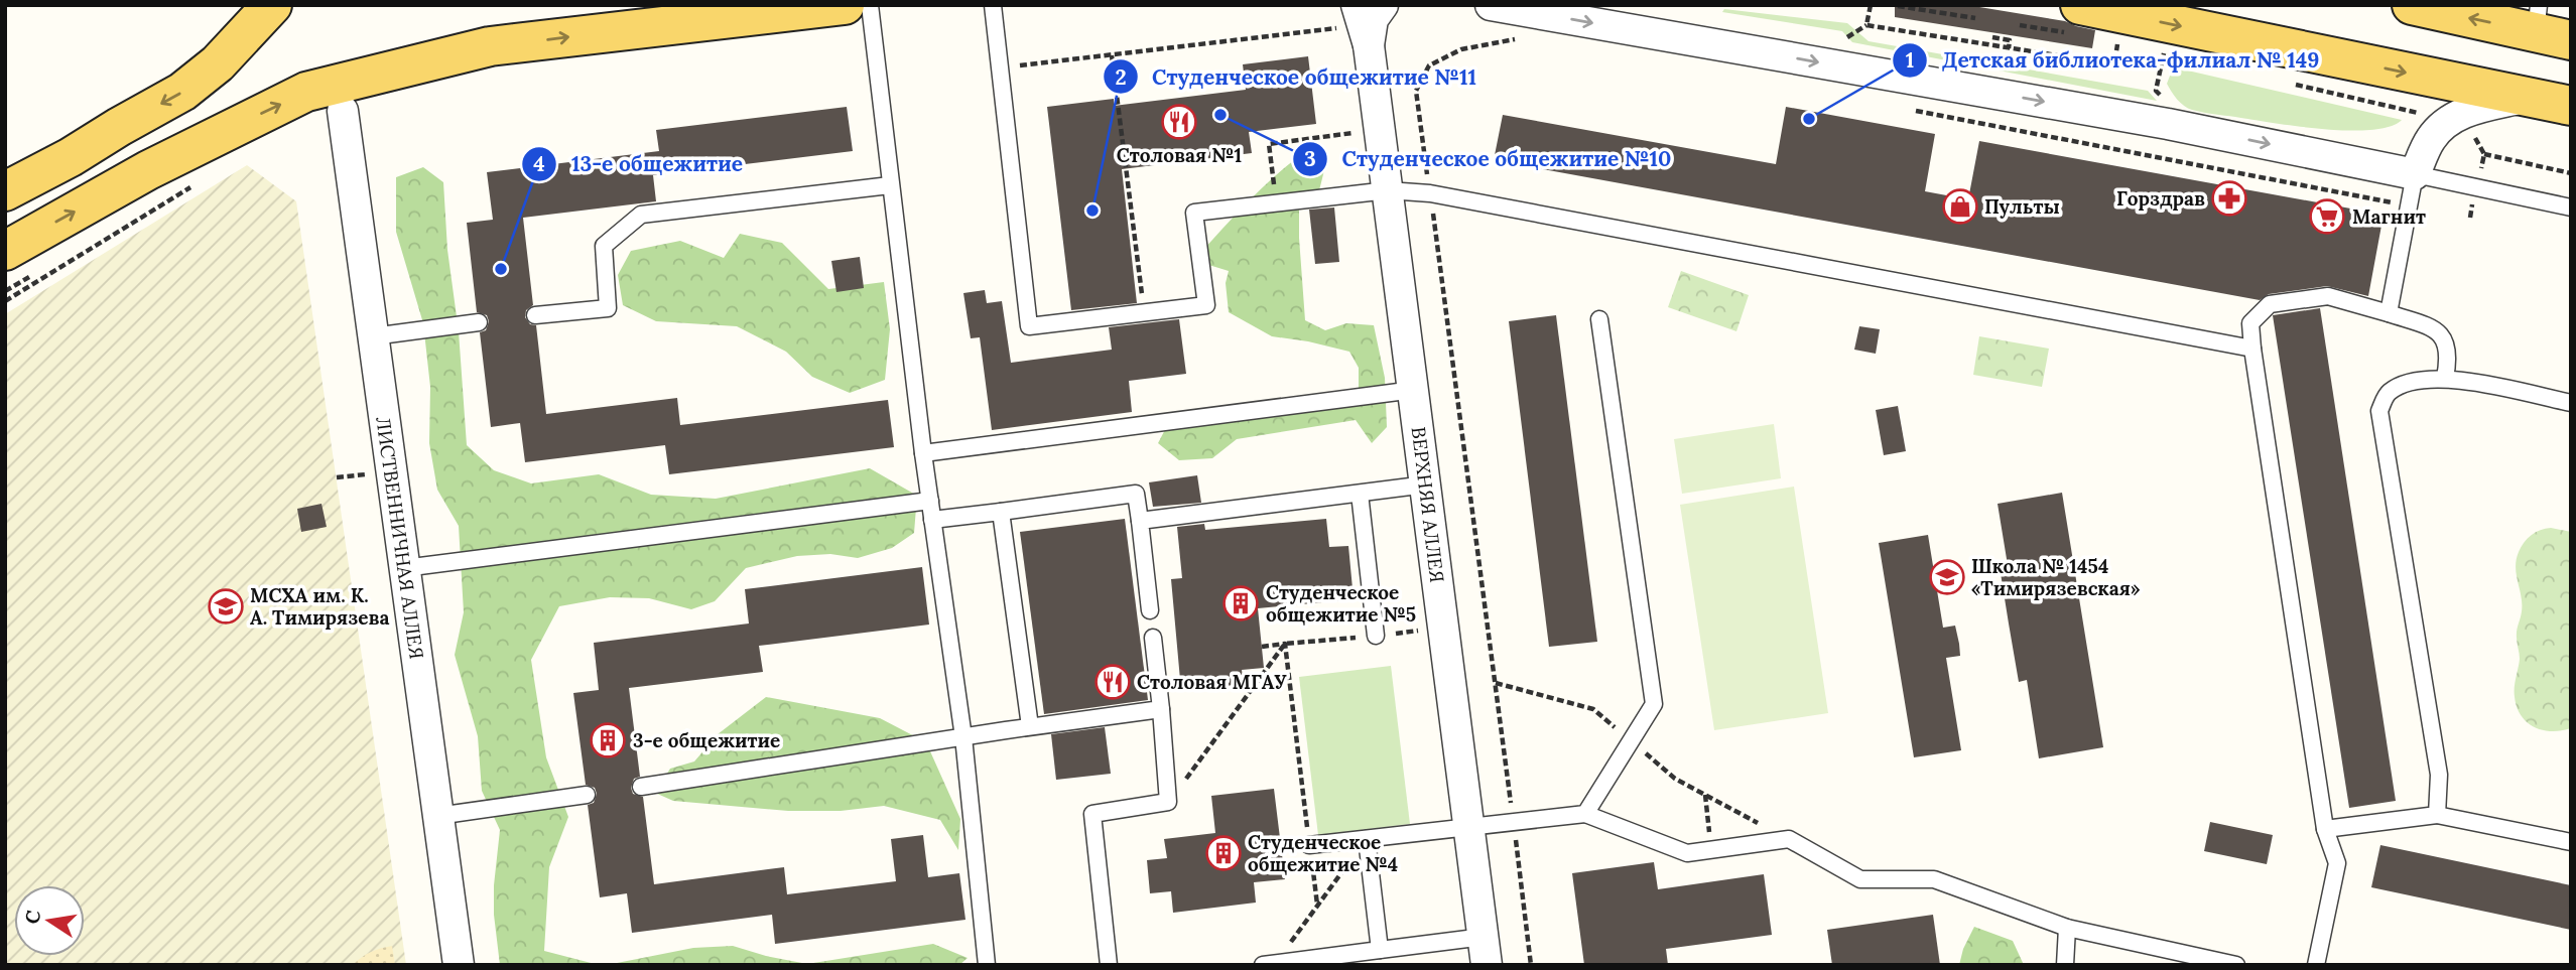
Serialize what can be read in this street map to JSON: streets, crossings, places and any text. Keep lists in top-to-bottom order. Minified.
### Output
{"streets":{"street":["ВЕРХНЯЯ АЛЛЕЯ","ЛИСТВЕННИЧНАЯ АЛЛЕЯ"]},"places":{"other":["Студенческое общежитие №10","Детская библиотека-филиал № 149","Студенческое общежитие №11","13-е общежитие"],"restaurant":["Столовая №1","Столовая МГАУ"],"pharmacy":["Горздрав"],"shop":["Пульты"],"supermarket":["Магнит"],"school or university":["Школа № 1454 «Тимирязевская»","МСХА им. К. А. Тимирязева"],"building":["Студенческое общежитие №5","3-е общежитие","Студенческое общежитие №4"]},"north":"left"}
